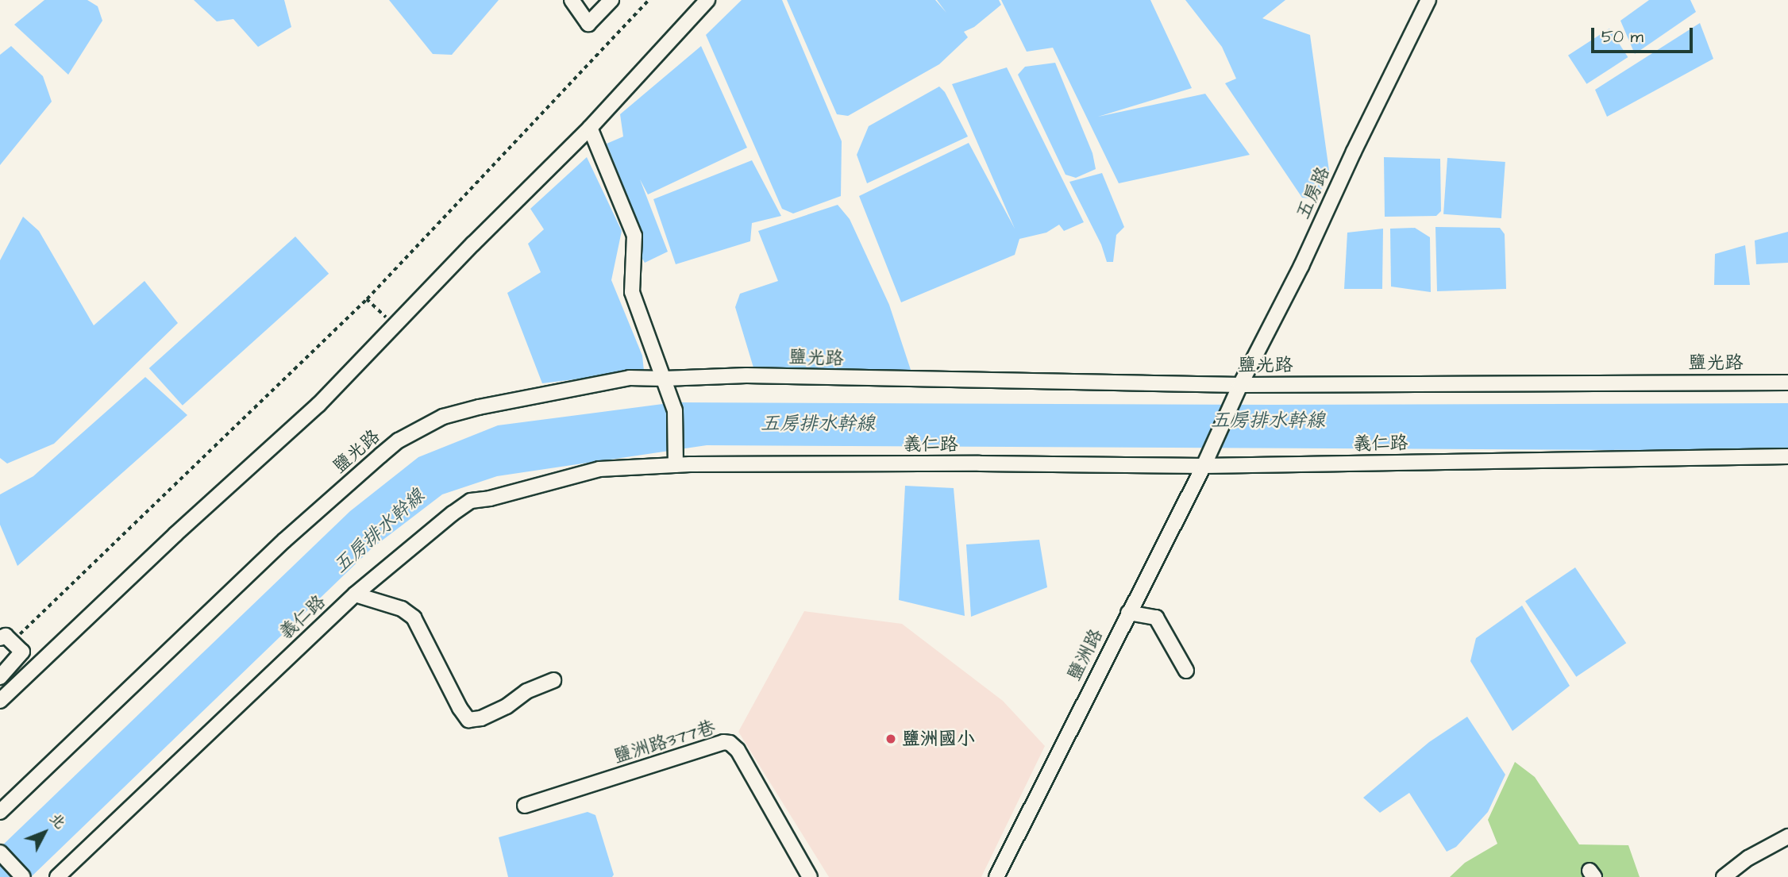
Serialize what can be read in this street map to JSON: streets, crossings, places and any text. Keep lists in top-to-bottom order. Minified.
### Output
{"streets":{"street":["五房路","鹽光路","義仁路","鹽洲路","鹽洲路377巷"]},"crossings":[["五房路","鹽光路"],["五房路","鹽洲路"],["義仁路","鹽洲路"]],"water":["五房排水幹線"],"places":["鹽洲國小"],"scale_bar":"50 m","north":"top right"}
